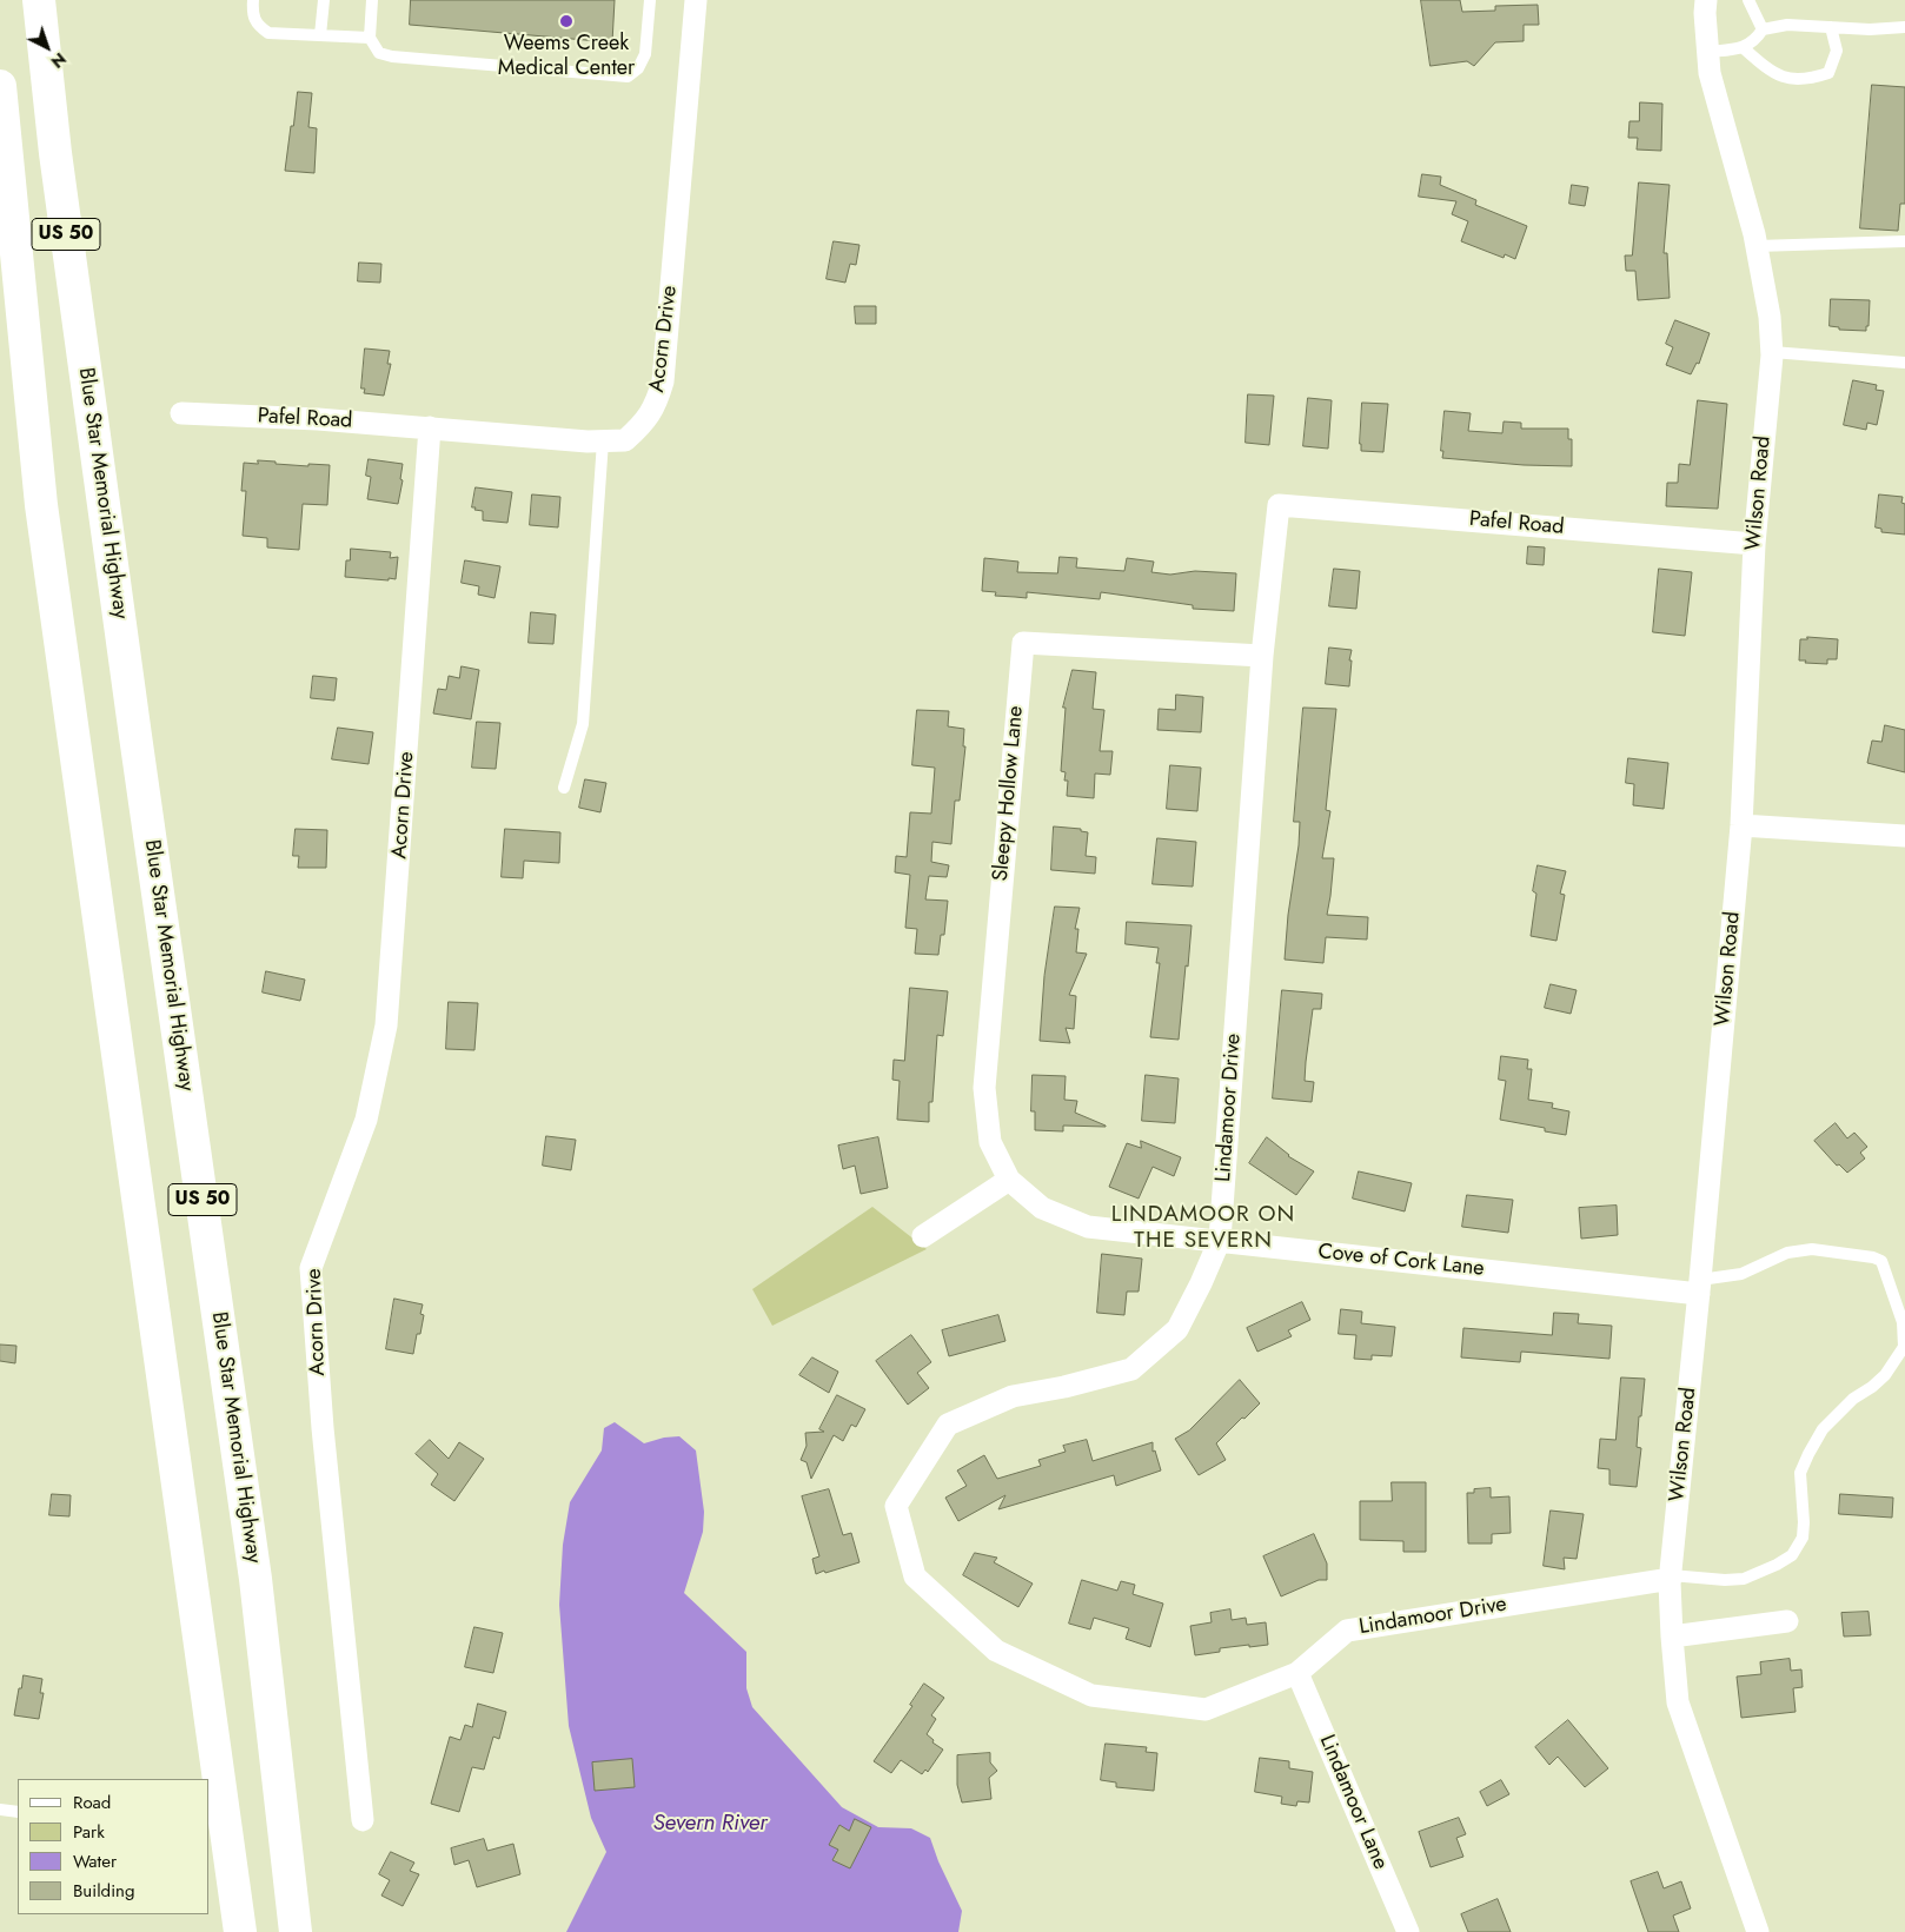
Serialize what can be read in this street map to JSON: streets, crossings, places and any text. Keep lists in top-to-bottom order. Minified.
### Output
{"streets":{"highway":["US 50","Blue Star Memorial Highway"],"street":["Acorn Drive","Pafel Road","Wilson Road","Sleepy Hollow Lane","Lindamoor Drive","Cove of Cork Lane","Lindamoor Lane"]},"crossings":[["Acorn Drive","Pafel Road"],["Pafel Road","Wilson Road"],["Pafel Road","Lindamoor Drive"],["Wilson Road","Lindamoor Drive"],["Wilson Road","Cove of Cork Lane"],["Sleepy Hollow Lane","Lindamoor Drive"],["Sleepy Hollow Lane","Cove of Cork Lane"],["Lindamoor Drive","Cove of Cork Lane"],["Lindamoor Drive","Lindamoor Lane"]],"districts":["LINDAMOOR ON THE SEVERN"],"water":["Severn River"],"places":["Weems Creek Medical Center"],"legend":["Road","Park","Water","Building"],"north":"bottom right"}
